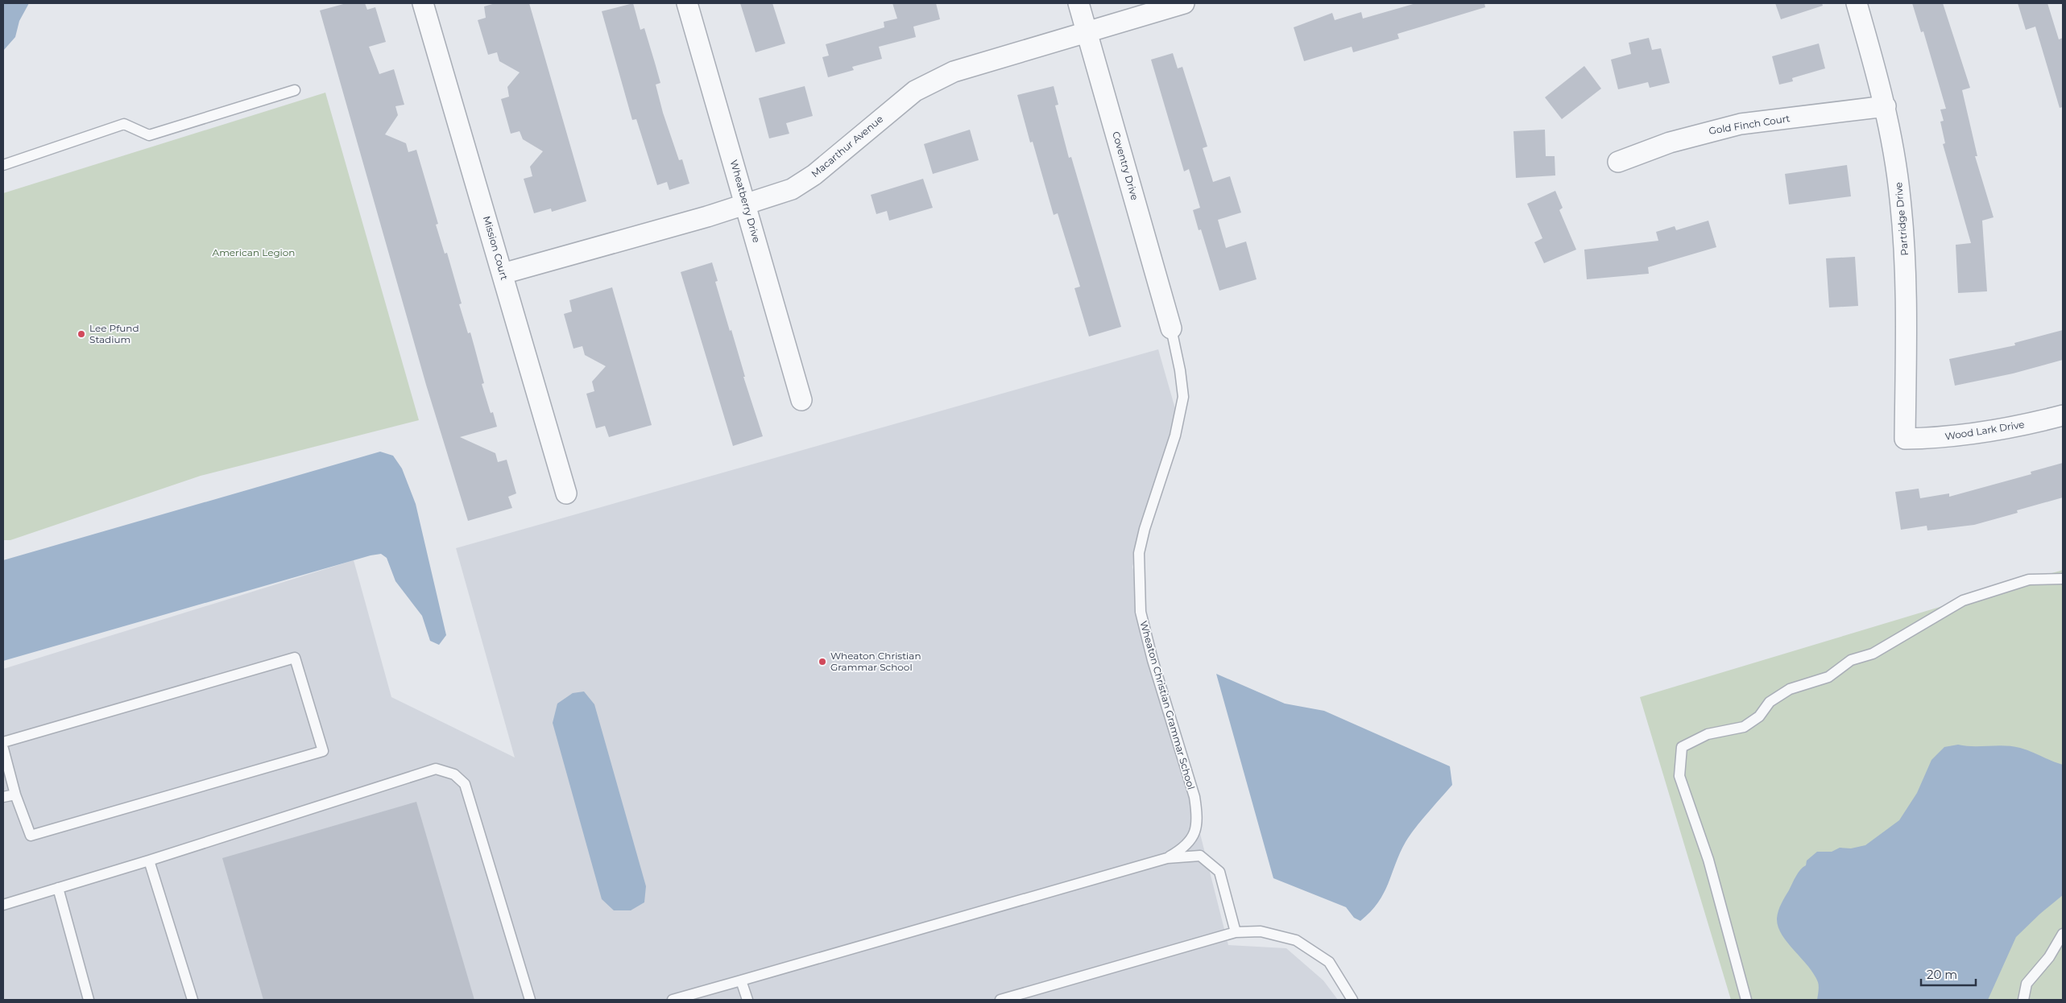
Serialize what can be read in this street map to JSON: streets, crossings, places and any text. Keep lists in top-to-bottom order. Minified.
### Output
{"streets":{"street":["Gold Finch Court","Macarthur Avenue","Coventry Drive","Wheatberry Drive","Partridge Drive","Mission Court","Wood Lark Drive"],"lane":["Wheaton Christian Grammar School"]},"crossings":[["Gold Finch Court","Partridge Drive"],["Macarthur Avenue","Coventry Drive"],["Macarthur Avenue","Wheatberry Drive"],["Macarthur Avenue","Mission Court"],["Coventry Drive","Wheaton Christian Grammar School"],["Partridge Drive","Wood Lark Drive"]],"parks":["American Legion"],"places":["Lee Pfund Stadium","Wheaton Christian Grammar School"],"scale_bar":"20 m"}
